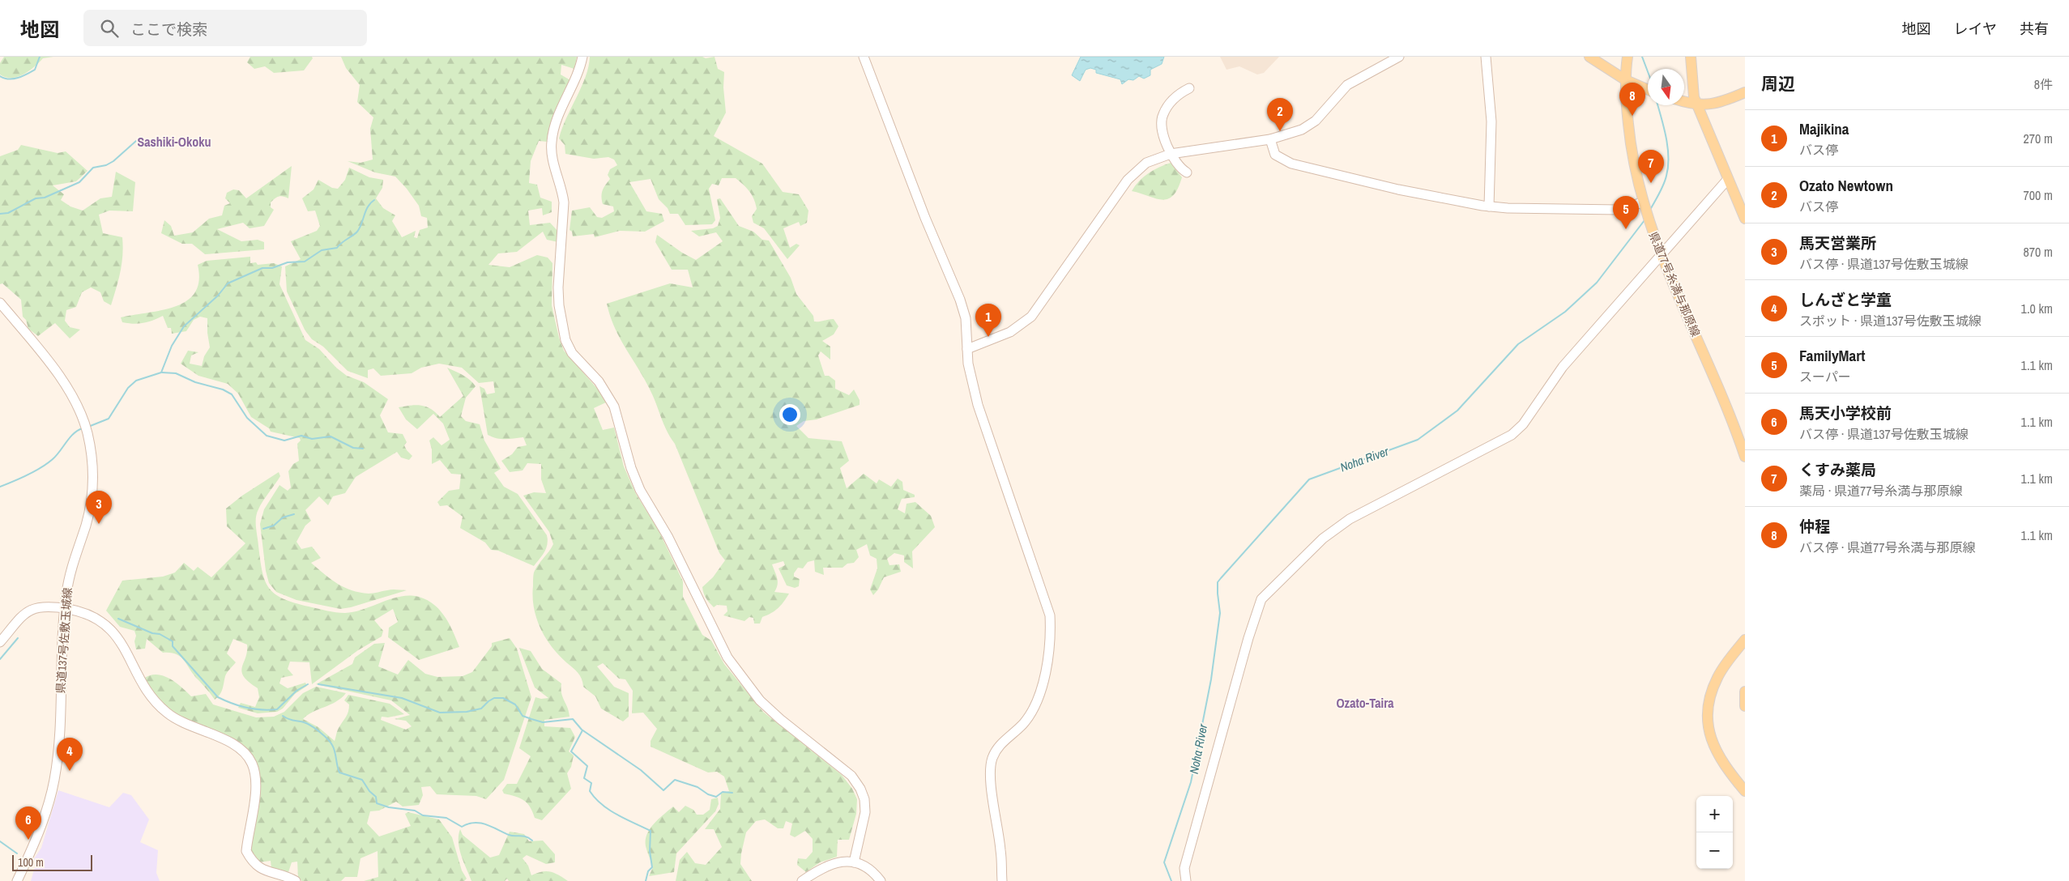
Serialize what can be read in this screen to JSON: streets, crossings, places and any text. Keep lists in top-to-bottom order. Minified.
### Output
{"streets":{"main road":["県道77号糸満与那原線"],"street":["県道137号佐敷玉城線"]},"districts":["Sashiki-Okoku","Ozato-Taira"],"water":["Noha River"],"scale_bar":"100 m","north":"bottom","page":{"header":"地図","search":"ここで検索","nav":["地図","レイヤ","共有"],"heading":["周辺","8件"],"pins":["8","2","7","5","1","3","4","6"],"list":[{"mark":"1","name":"Majikina","note":"バス停","value":"270 m"},{"mark":"2","name":"Ozato Newtown","note":"バス停","value":"700 m"},{"mark":"3","name":"馬天営業所","note":"バス停 · 県道137号佐敷玉城線","value":"870 m"},{"mark":"4","name":"しんざと学童","note":"スポット · 県道137号佐敷玉城線","value":"1.0 km"},{"mark":"5","name":"FamilyMart","note":"スーパー","value":"1.1 km"},{"mark":"6","name":"馬天小学校前","note":"バス停 · 県道137号佐敷玉城線","value":"1.1 km"},{"mark":"7","name":"くすみ薬局","note":"薬局 · 県道77号糸満与那原線","value":"1.1 km"},{"mark":"8","name":"仲程","note":"バス停 · 県道77号糸満与那原線","value":"1.1 km"}],"map_buttons":["+","−"],"scale":"100 m"}}
